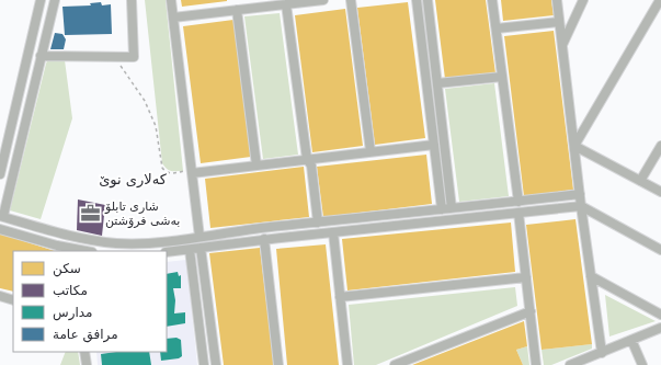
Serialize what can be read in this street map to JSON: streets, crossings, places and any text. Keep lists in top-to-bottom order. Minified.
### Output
{"districts":["کەلاری نوێ"],"places":{"office":["شاری تابلۆ بەشی فرۆشتن"]},"legend":["سكن","مكاتب","مدارس","مرافق عامة"]}
